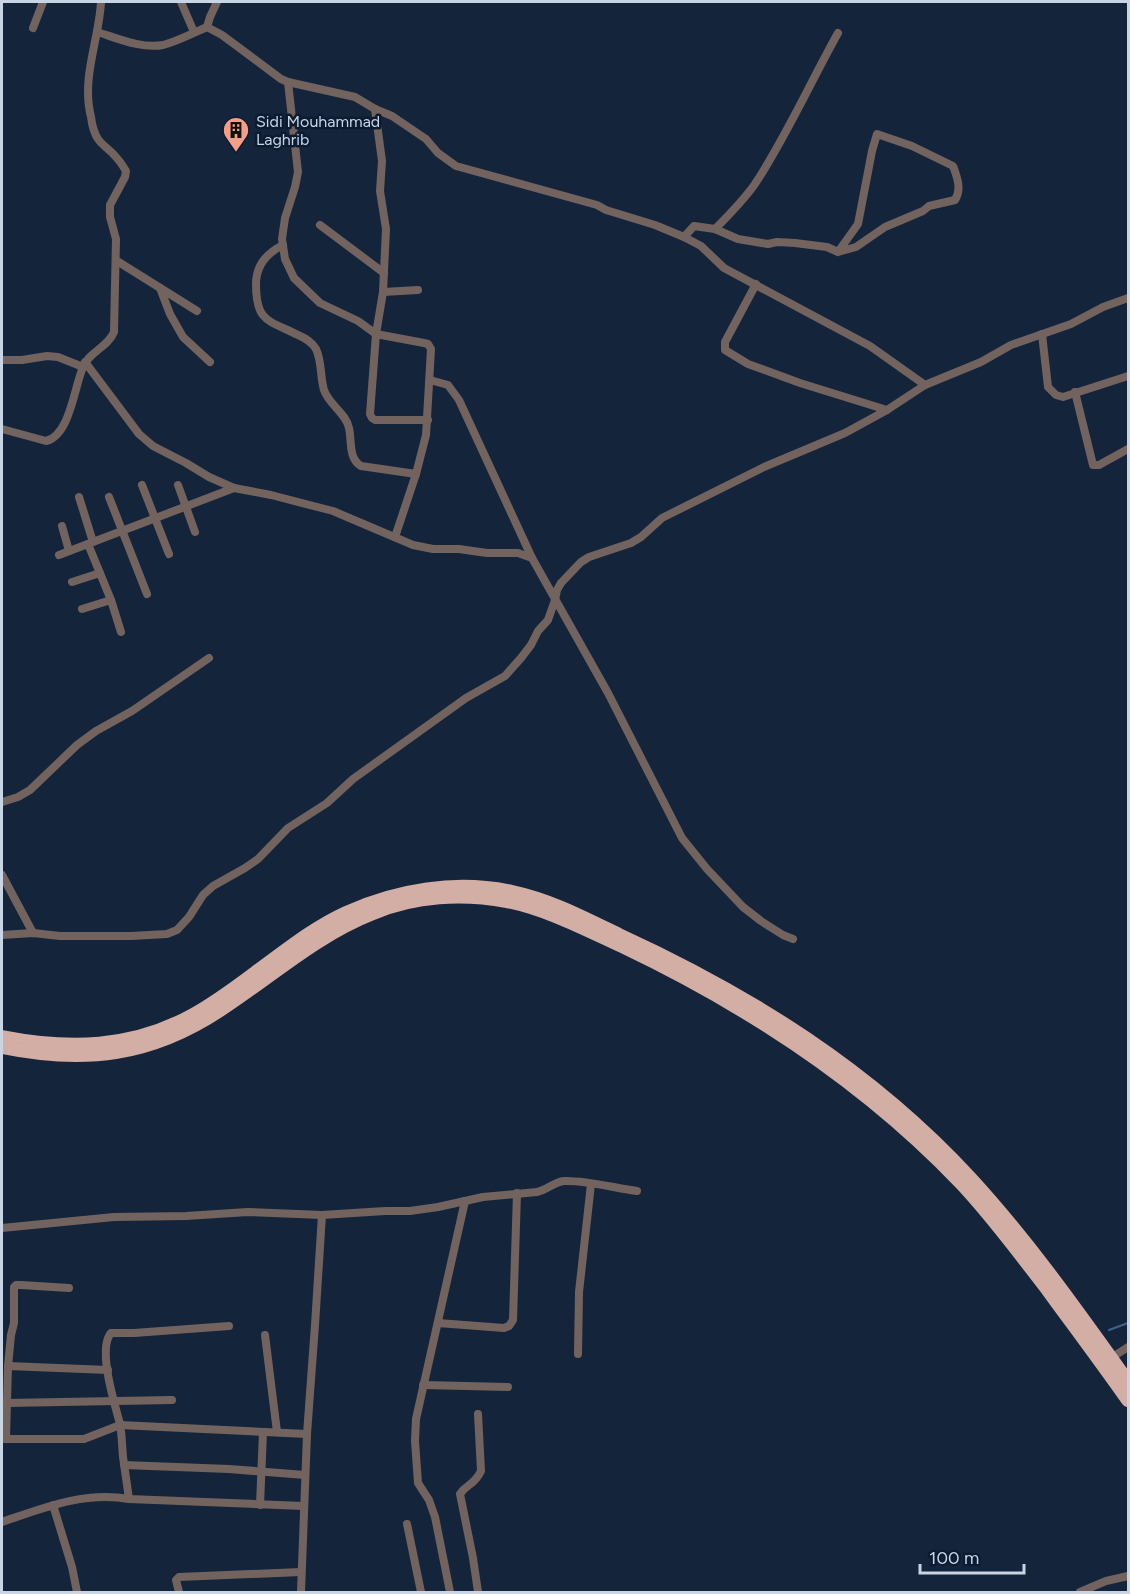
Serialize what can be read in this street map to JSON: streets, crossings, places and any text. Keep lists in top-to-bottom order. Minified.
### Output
{"places":{"building":["Sidi Mouhammad Laghrib"]},"scale_bar":"100 m"}
